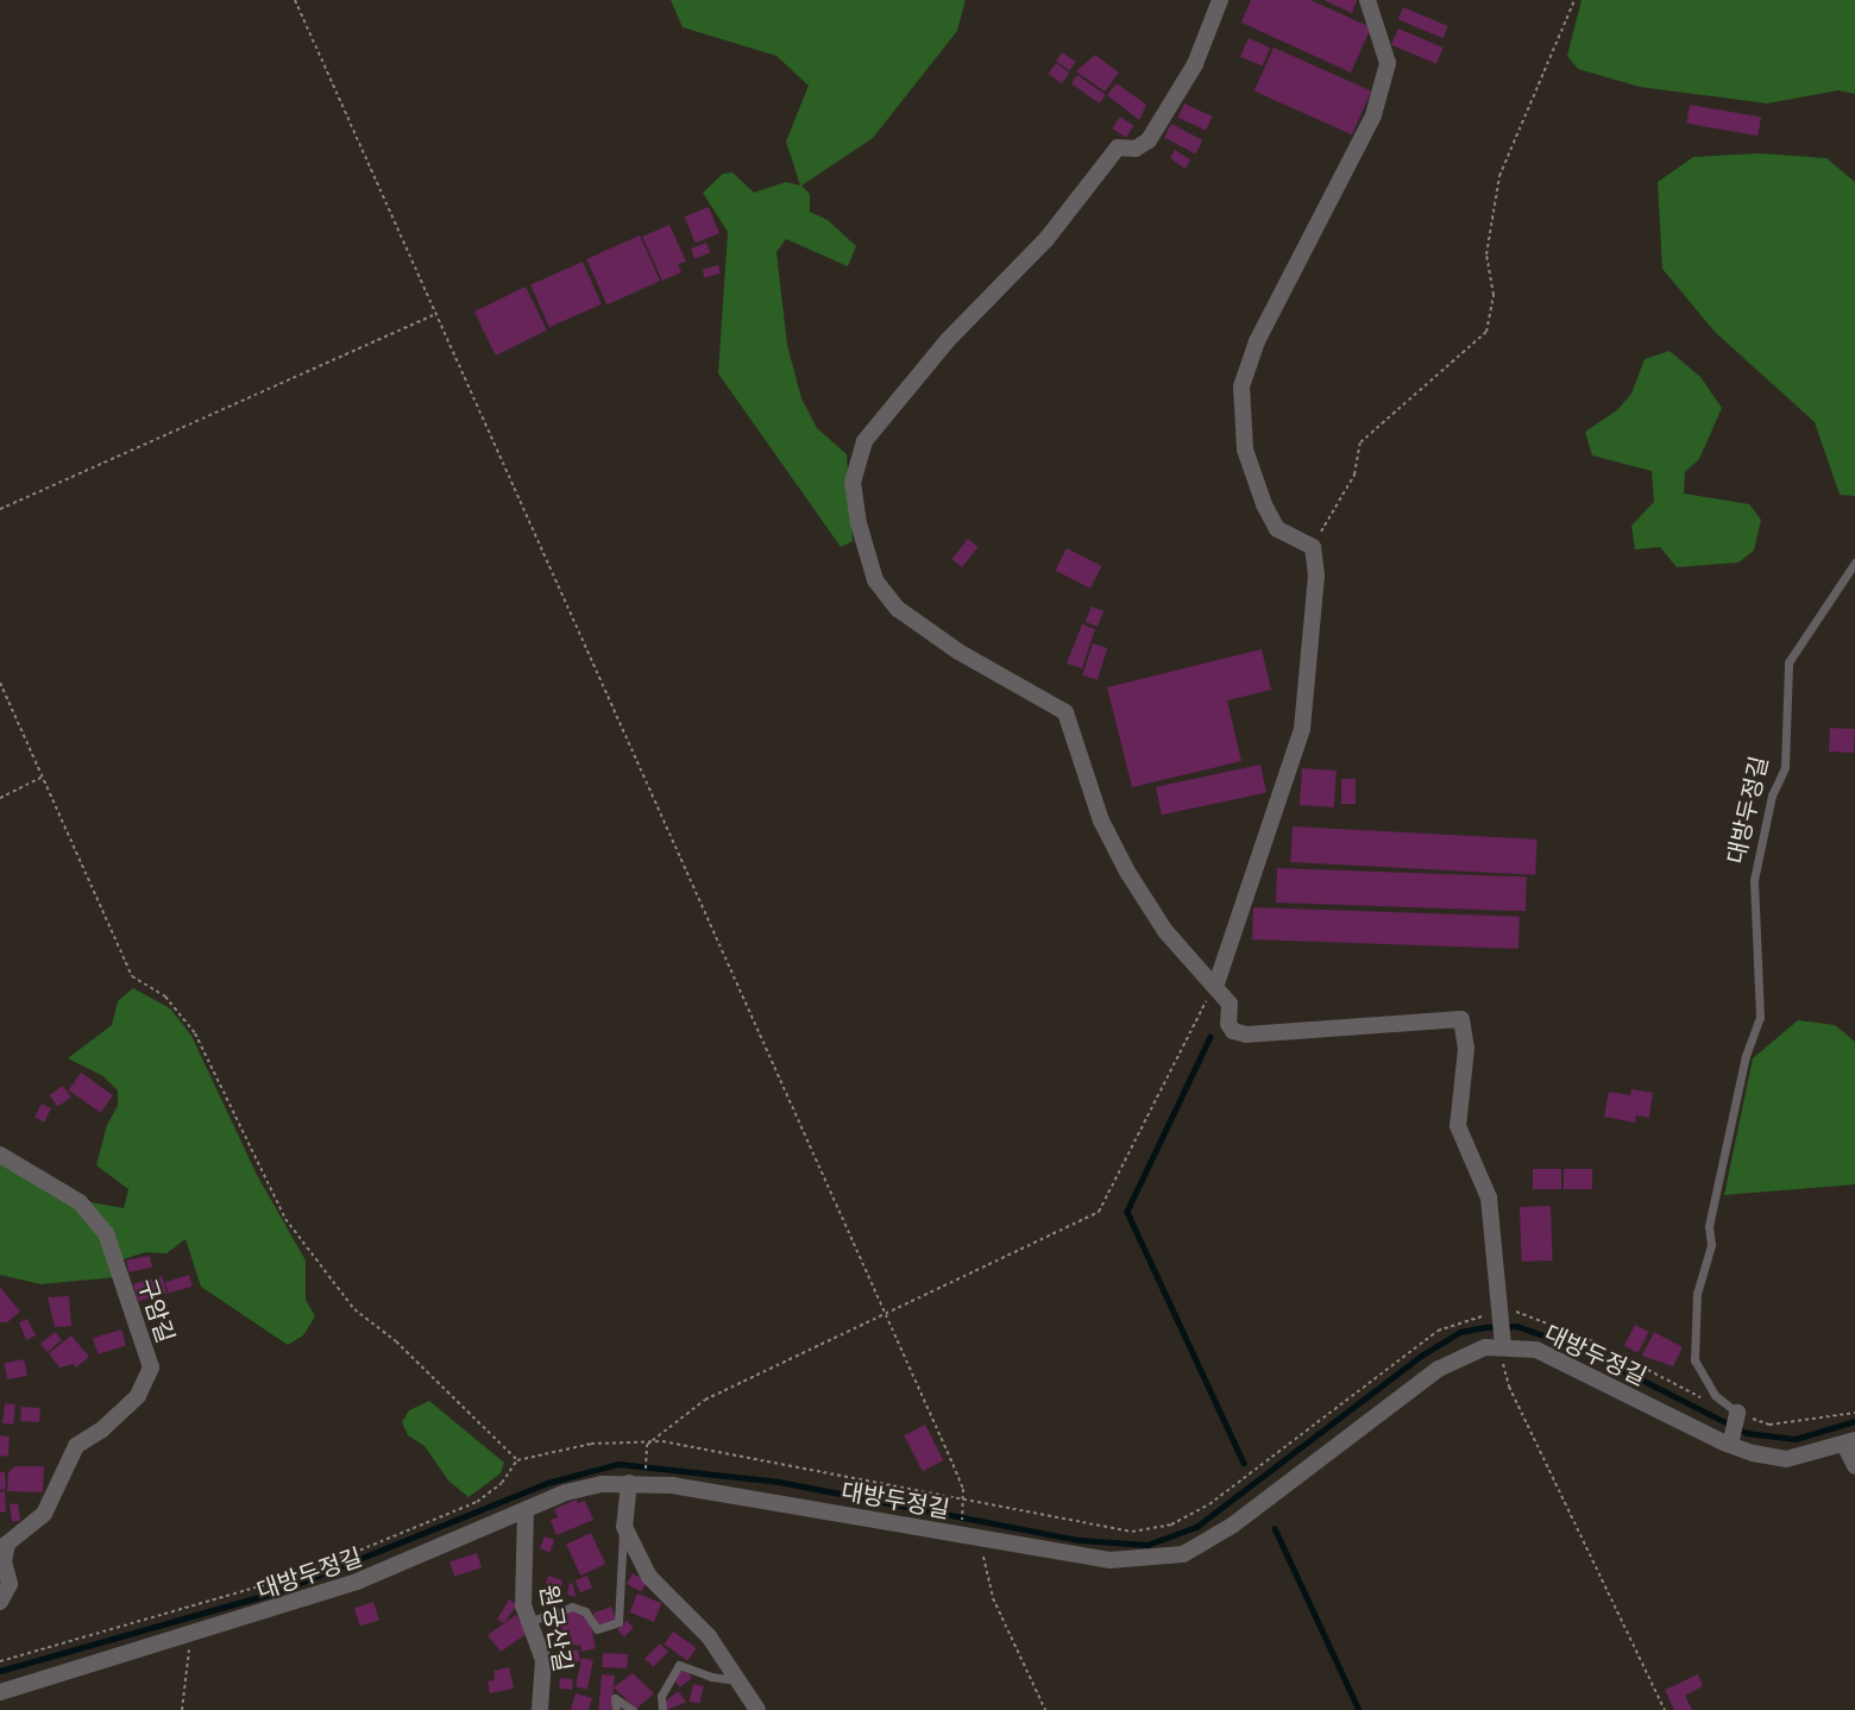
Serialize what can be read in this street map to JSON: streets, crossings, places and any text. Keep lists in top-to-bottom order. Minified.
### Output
{"streets":{"street":["대방두정길","구암길","원궁산길"]},"crossings":[["대방두정길","원궁산길"]]}
